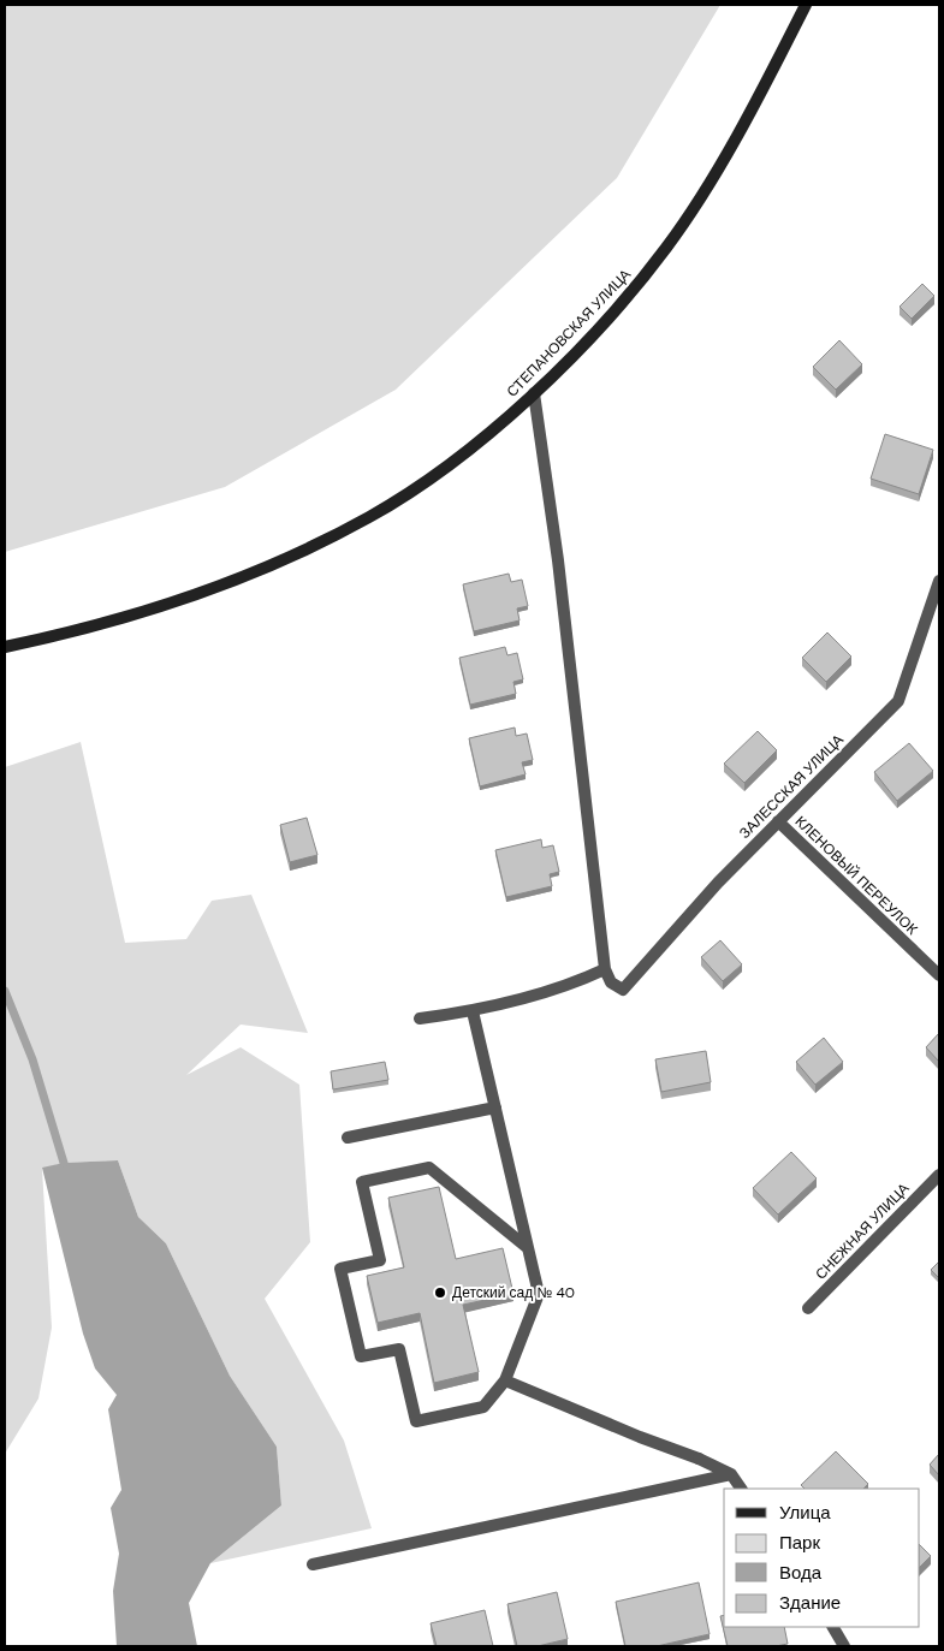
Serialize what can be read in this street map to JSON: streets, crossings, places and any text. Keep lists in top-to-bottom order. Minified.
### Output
{"streets":{"street":["СТЕПАНОВСКАЯ УЛИЦА","ЗАЛЕССКАЯ УЛИЦА","КЛЕНОВЫЙ ПЕРЕУЛОК","СНЕЖНАЯ УЛИЦА"]},"crossings":[["ЗАЛЕССКАЯ УЛИЦА","КЛЕНОВЫЙ ПЕРЕУЛОК"]],"places":["Детский сад № 40"],"legend":["Улица","Парк","Вода","Здание"]}
